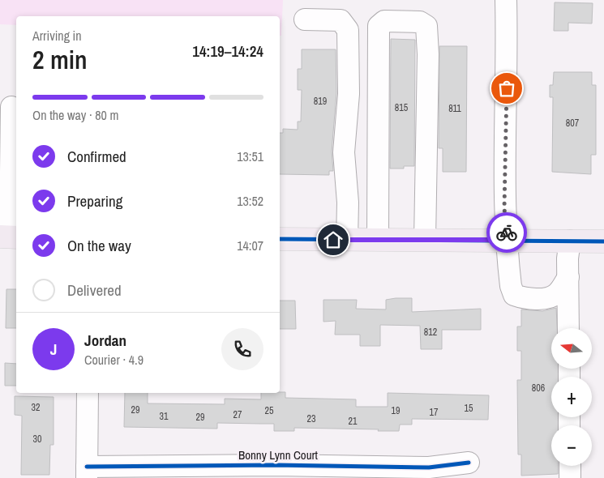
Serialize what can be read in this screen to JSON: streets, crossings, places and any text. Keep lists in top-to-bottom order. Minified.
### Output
{"streets":{"street":["Bonny Lynn Court"]},"house_numbers":["819","815","811","807","812","806","32","15","29","25","19","17","27","31","29","23","21","30"],"north":"left","page":{"heading":["2 min","Arriving in","14:19–14:24"],"panel":["Jordan","Courier · 4.9"],"bar":"On the way · 80 m","list":[["Confirmed","13:51"],["Preparing","13:52"],["On the way","14:07"],"Delivered"],"map_buttons":["+","−"],"round":"J"}}
